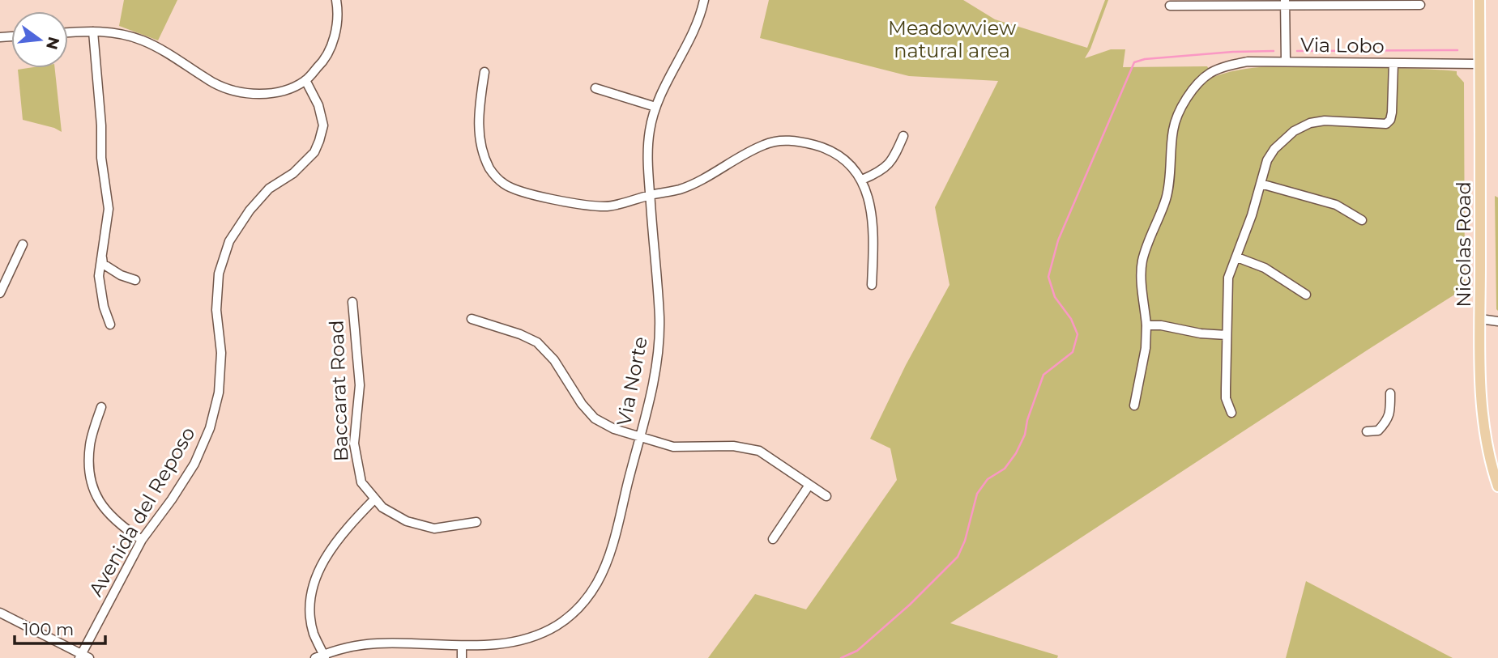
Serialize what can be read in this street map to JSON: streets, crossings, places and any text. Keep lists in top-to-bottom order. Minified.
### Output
{"streets":{"main road":["Nicolas Road"],"street":["Via Lobo","Via Norte","Baccarat Road","Avenida del Reposo"]},"crossings":[["Via Lobo","Nicolas Road"]],"parks":["Meadowview natural area"],"scale_bar":"100 m","north":"right"}
